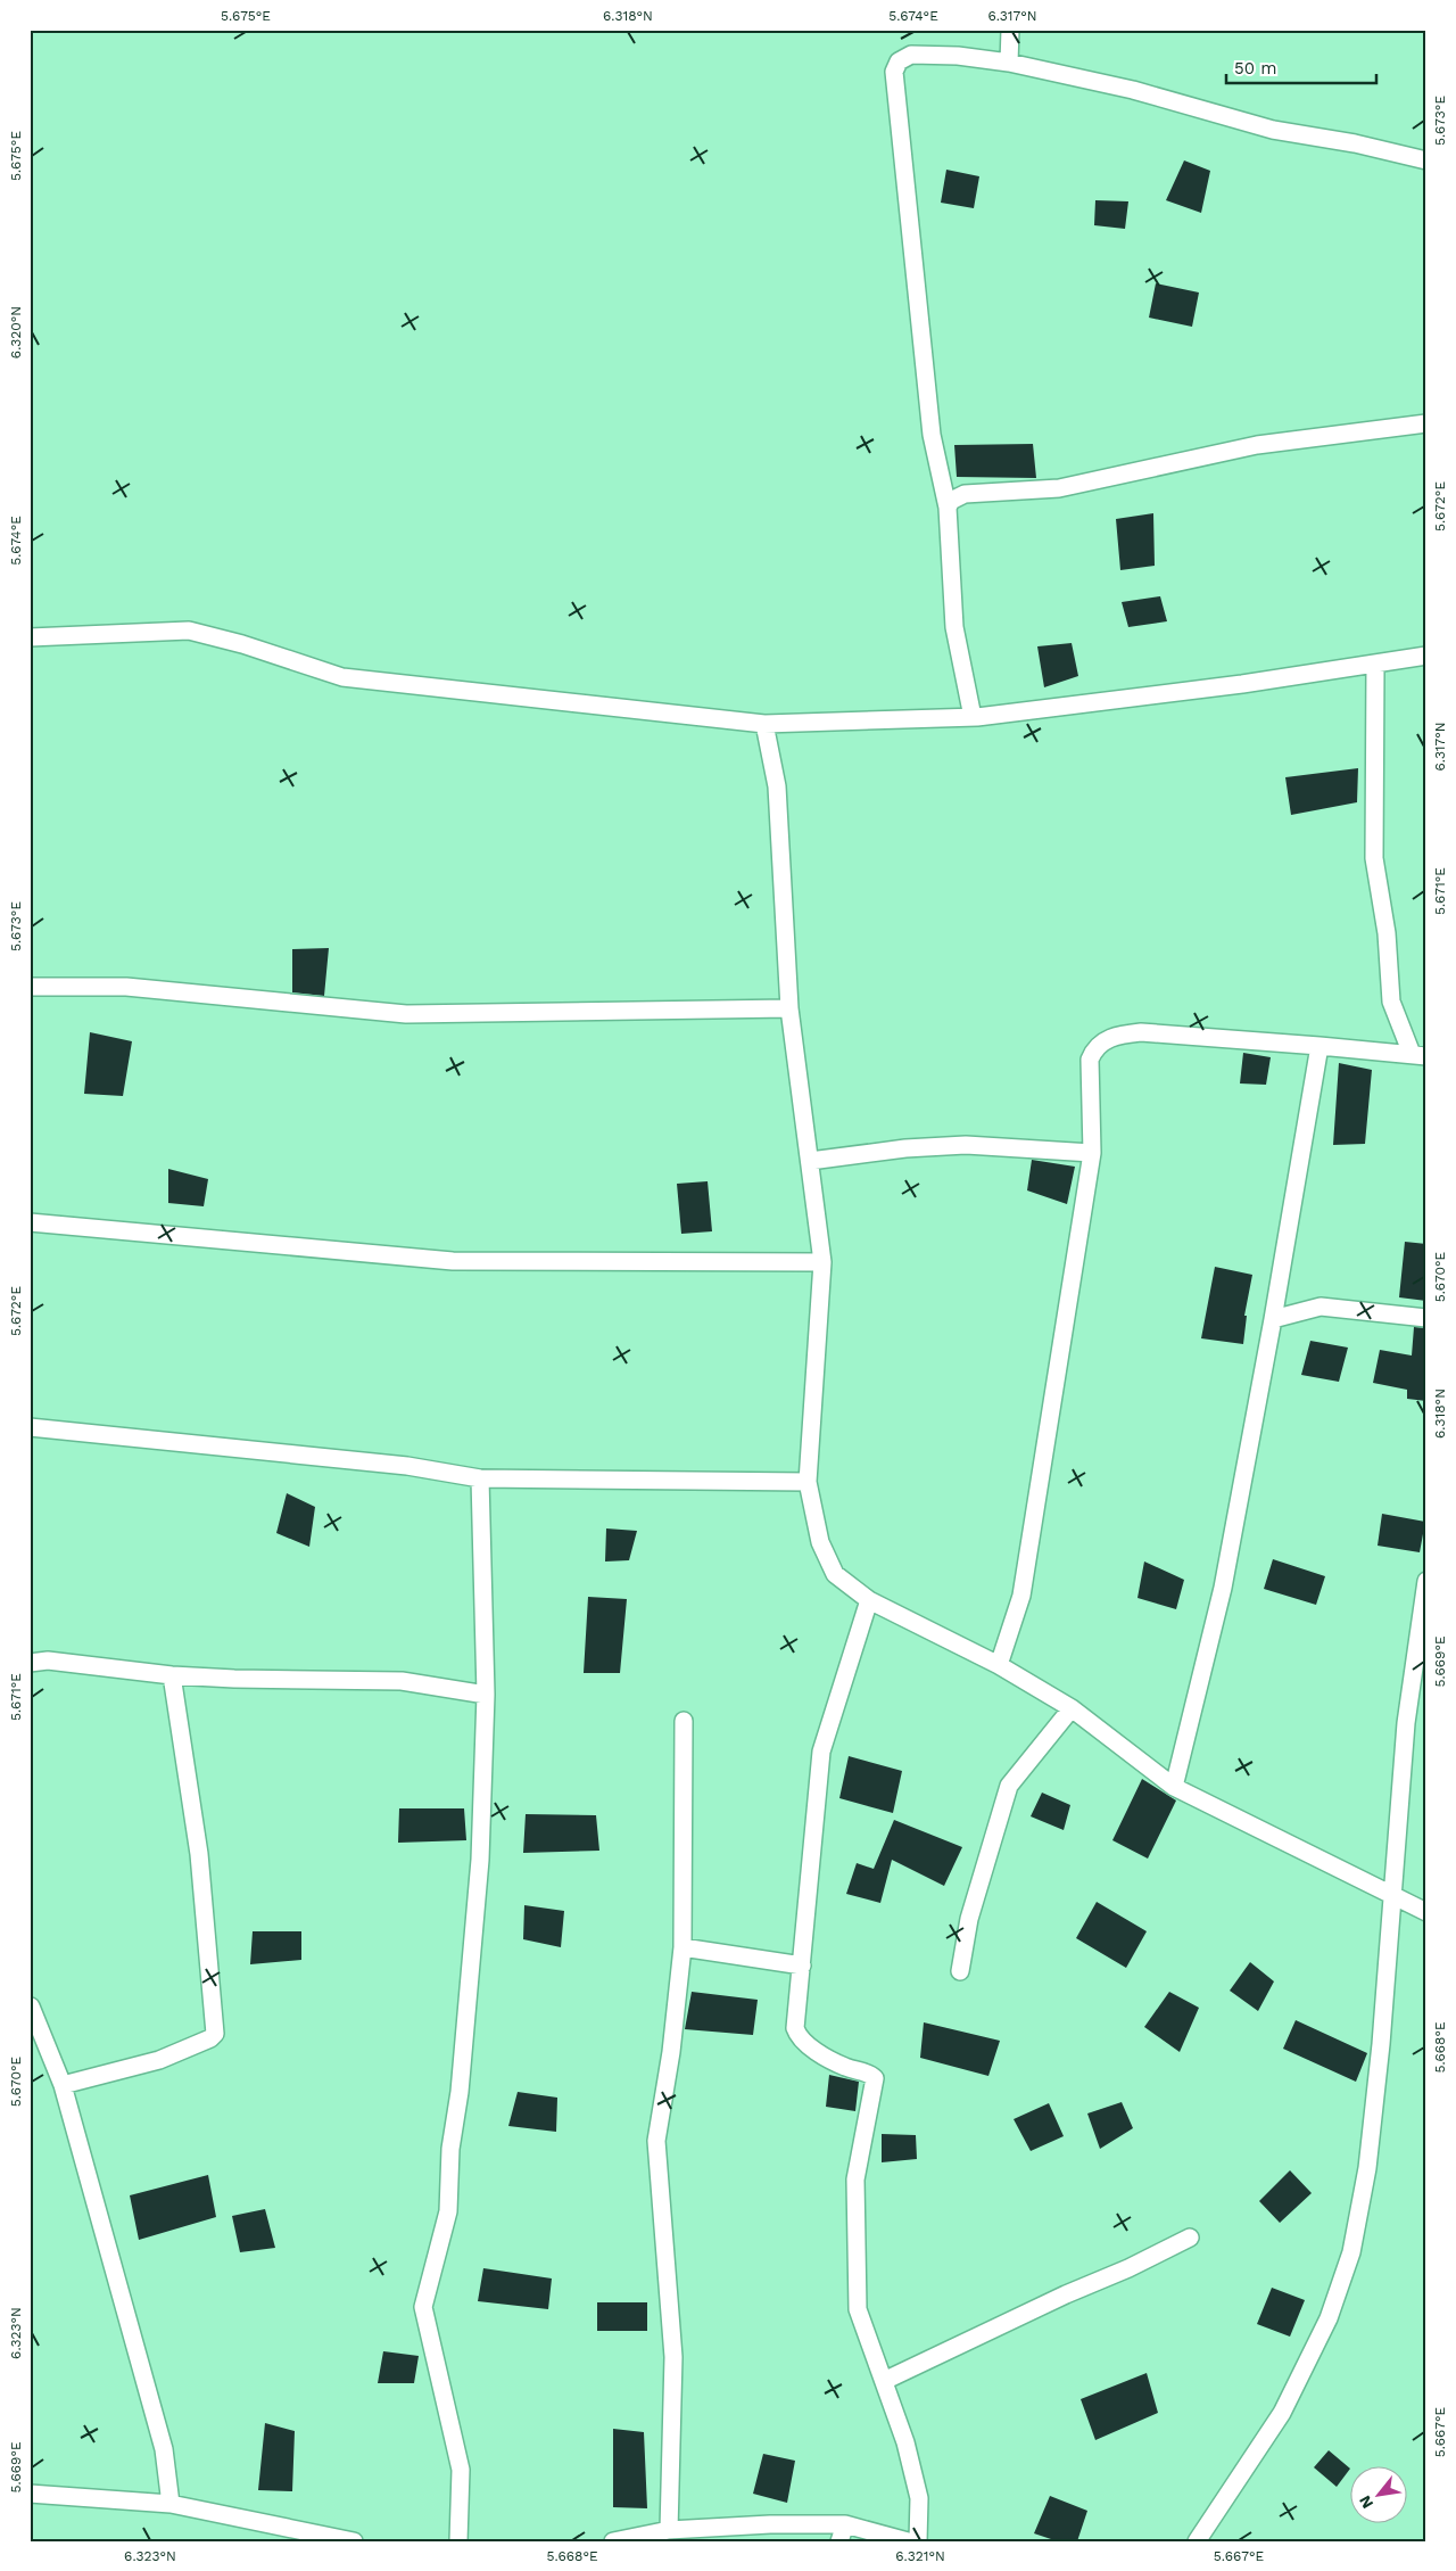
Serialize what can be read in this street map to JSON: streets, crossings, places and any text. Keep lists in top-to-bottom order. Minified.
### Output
{"scale_bar":"50 m","north":"bottom left","coordinates":["5.675°E","6.318°N","5.674°E","6.317°N","5.673°E","6.320°N","5.672°E","5.671°E","5.670°E","5.669°E","5.668°E","6.323°N","5.667°E","6.321°N"]}
